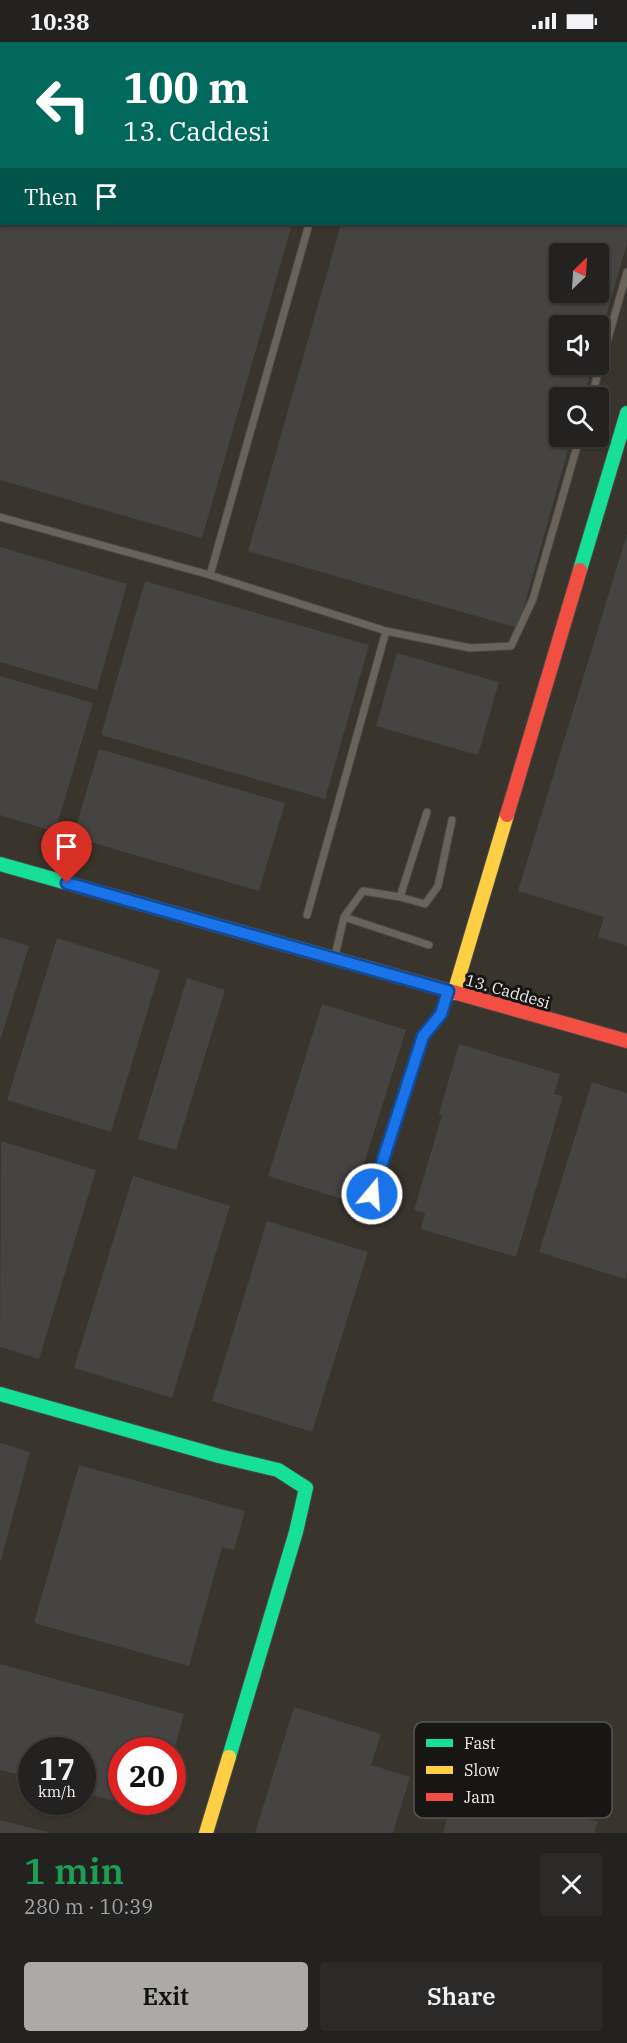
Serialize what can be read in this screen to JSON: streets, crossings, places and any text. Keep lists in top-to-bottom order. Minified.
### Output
{"streets":{"street":["13. Caddesi"]},"legend":["Fast","Slow","Jam"],"north":"top right","page":{"status":"10:38","turn":["100 m","13. Caddesi"],"then":"Then","speed":"17 km/h","limit":"20","heading":["1 min","280 m · 10:39"],"buttons":["Exit","Share"]}}
